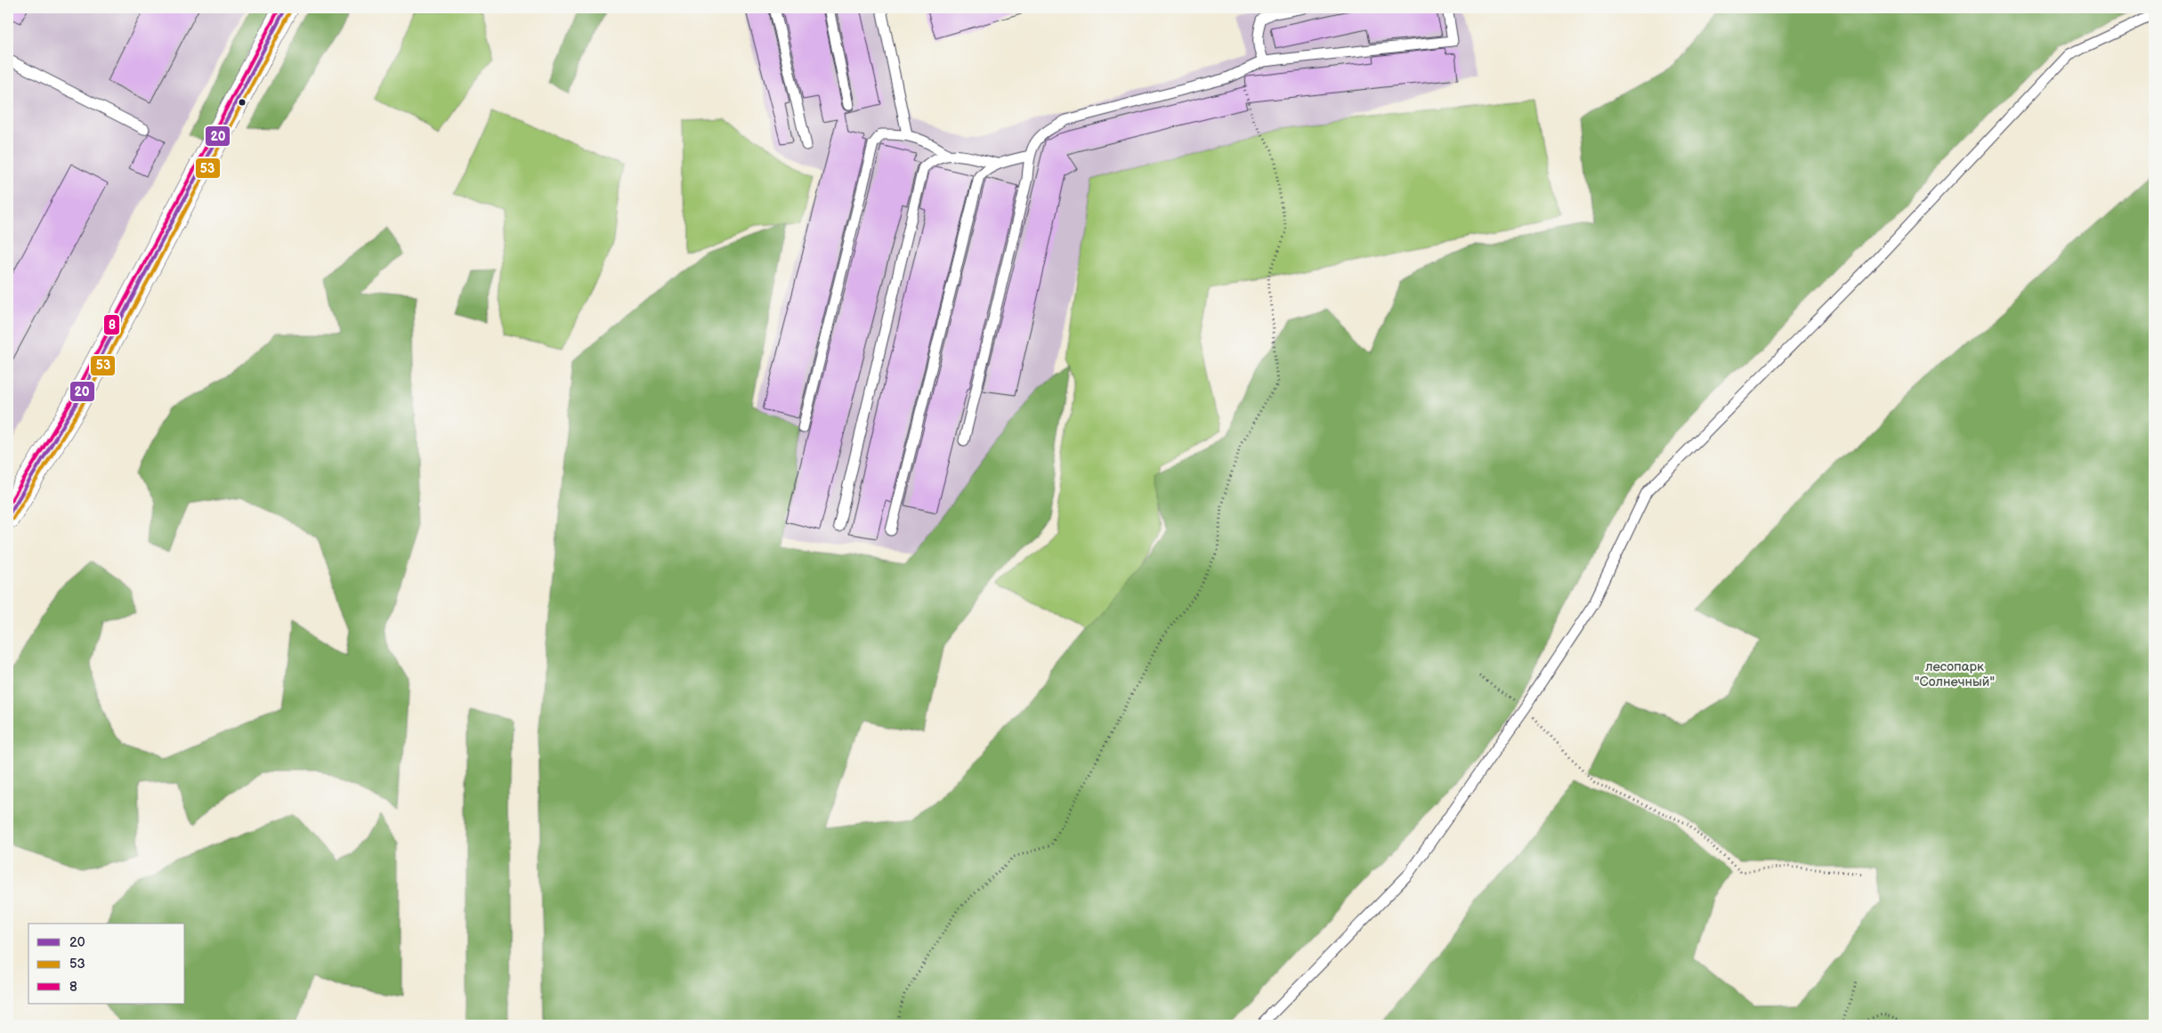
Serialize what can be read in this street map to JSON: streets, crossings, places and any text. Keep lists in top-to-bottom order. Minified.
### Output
{"parks":["лесопарк \"Солнечный\""],"lines":["transit line 20","transit line 8","transit line 53"],"legend":["20","53","8"]}
